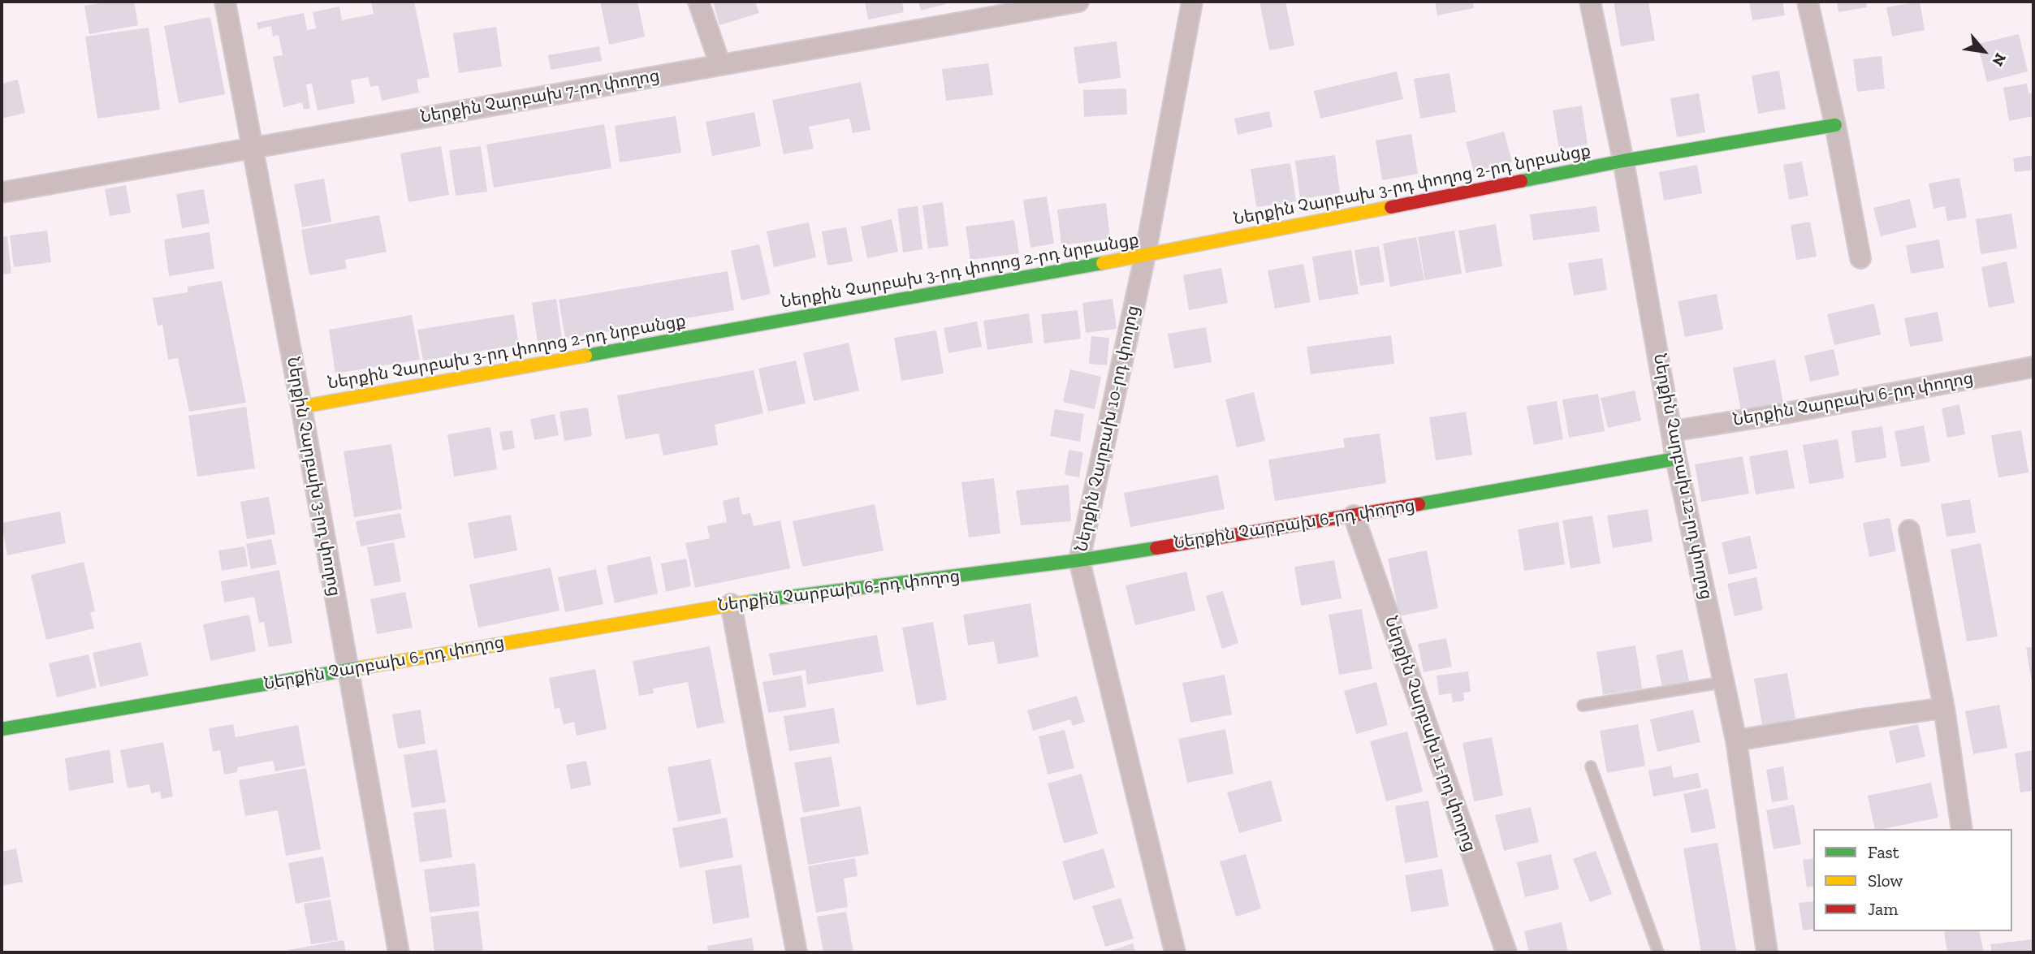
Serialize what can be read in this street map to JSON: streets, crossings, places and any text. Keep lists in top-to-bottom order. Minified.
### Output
{"streets":{"street":["Ներքին Չարբախ 7-րդ փողոց","Ներքին Չարբախ 3-րդ փողոց 2-րդ նրբանցք","Ներքին Չարբախ 6-րդ փողոց","Ներքին Չարբախ 10-րդ փողոց","Ներքին Չարբախ 3-րդ փողոց","Ներքին Չարբախ 12-րդ փողոց","Ներքին Չարբախ 11-րդ փողոց"]},"crossings":[["Ներքին Չարբախ 7-րդ փողոց","Ներքին Չարբախ 3-րդ փողոց"],["Ներքին Չարբախ 3-րդ փողոց 2-րդ նրբանցք","Ներքին Չարբախ 10-րդ փողոց"],["Ներքին Չարբախ 3-րդ փողոց 2-րդ նրբանցք","Ներքին Չարբախ 3-րդ փողոց"],["Ներքին Չարբախ 3-րդ փողոց 2-րդ նրբանցք","Ներքին Չարբախ 12-րդ փողոց"],["Ներքին Չարբախ 6-րդ փողոց","Ներքին Չարբախ 10-րդ փողոց"],["Ներքին Չարբախ 6-րդ փողոց","Ներքին Չարբախ 3-րդ փողոց"],["Ներքին Չարբախ 6-րդ փողոց","Ներքին Չարբախ 12-րդ փողոց"],["Ներքին Չարբախ 6-րդ փողոց","Ներքին Չարբախ 11-րդ փողոց"]],"legend":["Fast","Slow","Jam"],"north":"bottom right"}
